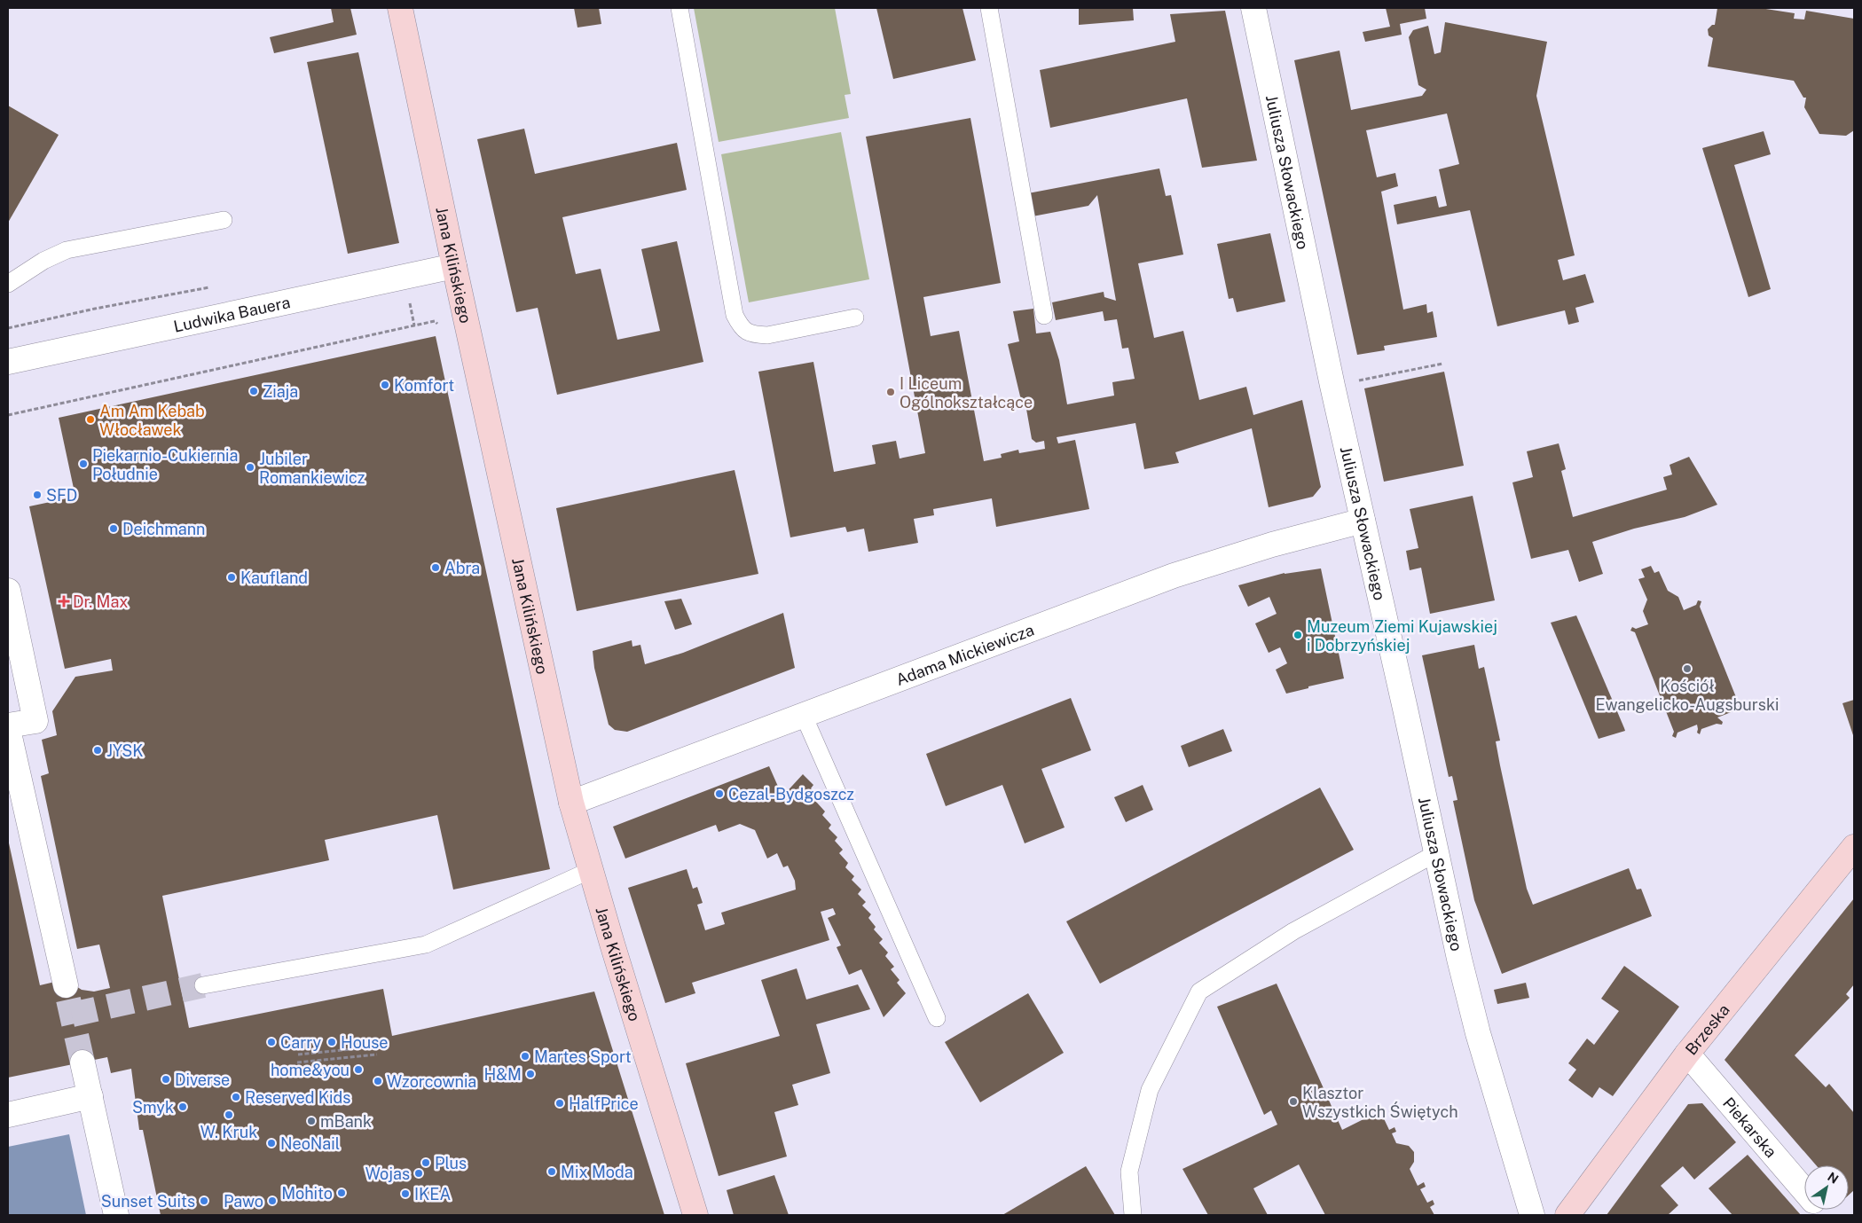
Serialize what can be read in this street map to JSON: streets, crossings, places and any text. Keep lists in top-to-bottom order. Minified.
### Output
{"streets":{"street":["Juliusza Słowackiego","Jana Kilińskiego","Ludwika Bauera","Adama Mickiewicza","Brzeska","Piekarska"]},"crossings":[["Juliusza Słowackiego","Adama Mickiewicza"],["Jana Kilińskiego","Ludwika Bauera"],["Jana Kilińskiego","Adama Mickiewicza"],["Brzeska","Piekarska"]],"places":{"other":["Komfort","Ziaja","I Liceum Ogólnokształcące","Am Am Kebab Włocławek","Piekarnio-Cukiernia Południe","Jubiler Romankiewicz","SFD","Deichmann","Abra","Kaufland","Muzeum Ziemi Kujawskiej i Dobrzyńskiej","Kościół Ewangelicko-Augsburski","JYSK","Cezal-Bydgoszcz","Carry","House","Martes Sport","home&you","H&M","Diverse","Wzorcownia","Reserved Kids","Klasztor Wszystkich Świętych","HalfPrice","Smyk","W. Kruk","mBank","NeoNail","Plus","Mix Moda","Wojas","Mohito","IKEA","Sunset Suits","Pawo"],"health":["Dr. Max"]},"north":"top right"}
